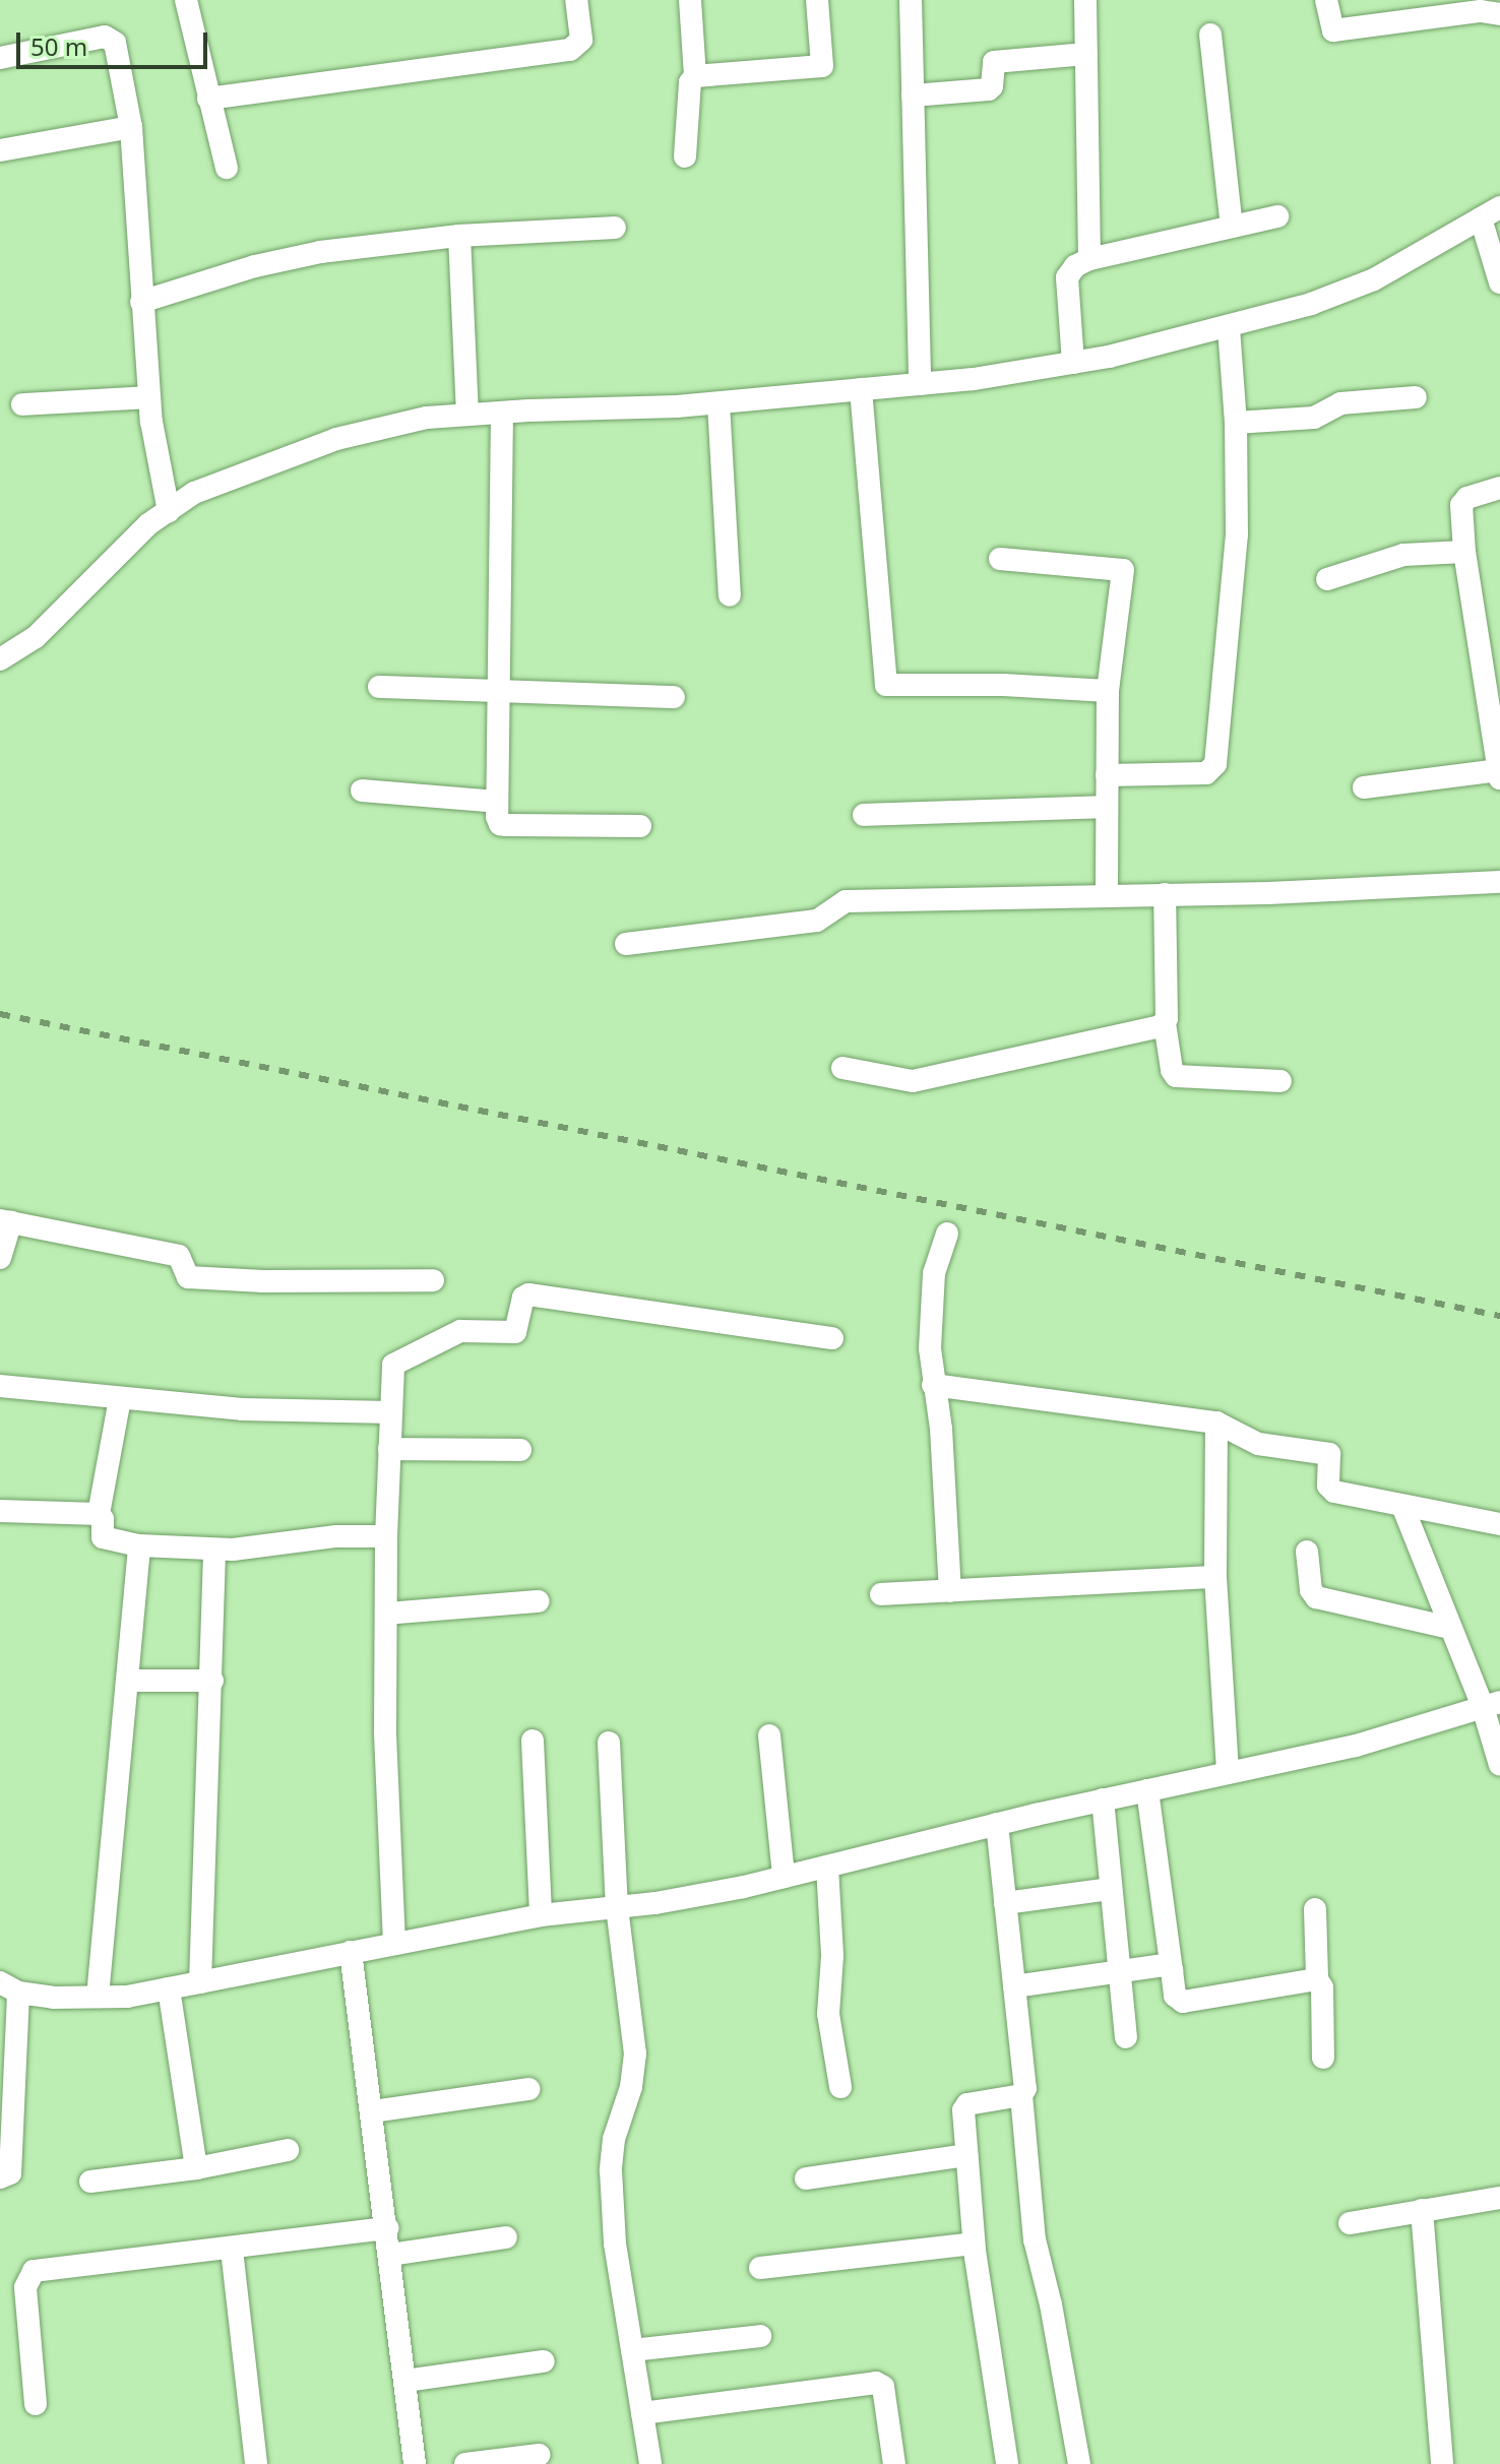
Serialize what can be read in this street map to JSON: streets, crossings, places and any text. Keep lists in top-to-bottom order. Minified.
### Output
{"scale_bar":"50 m"}
